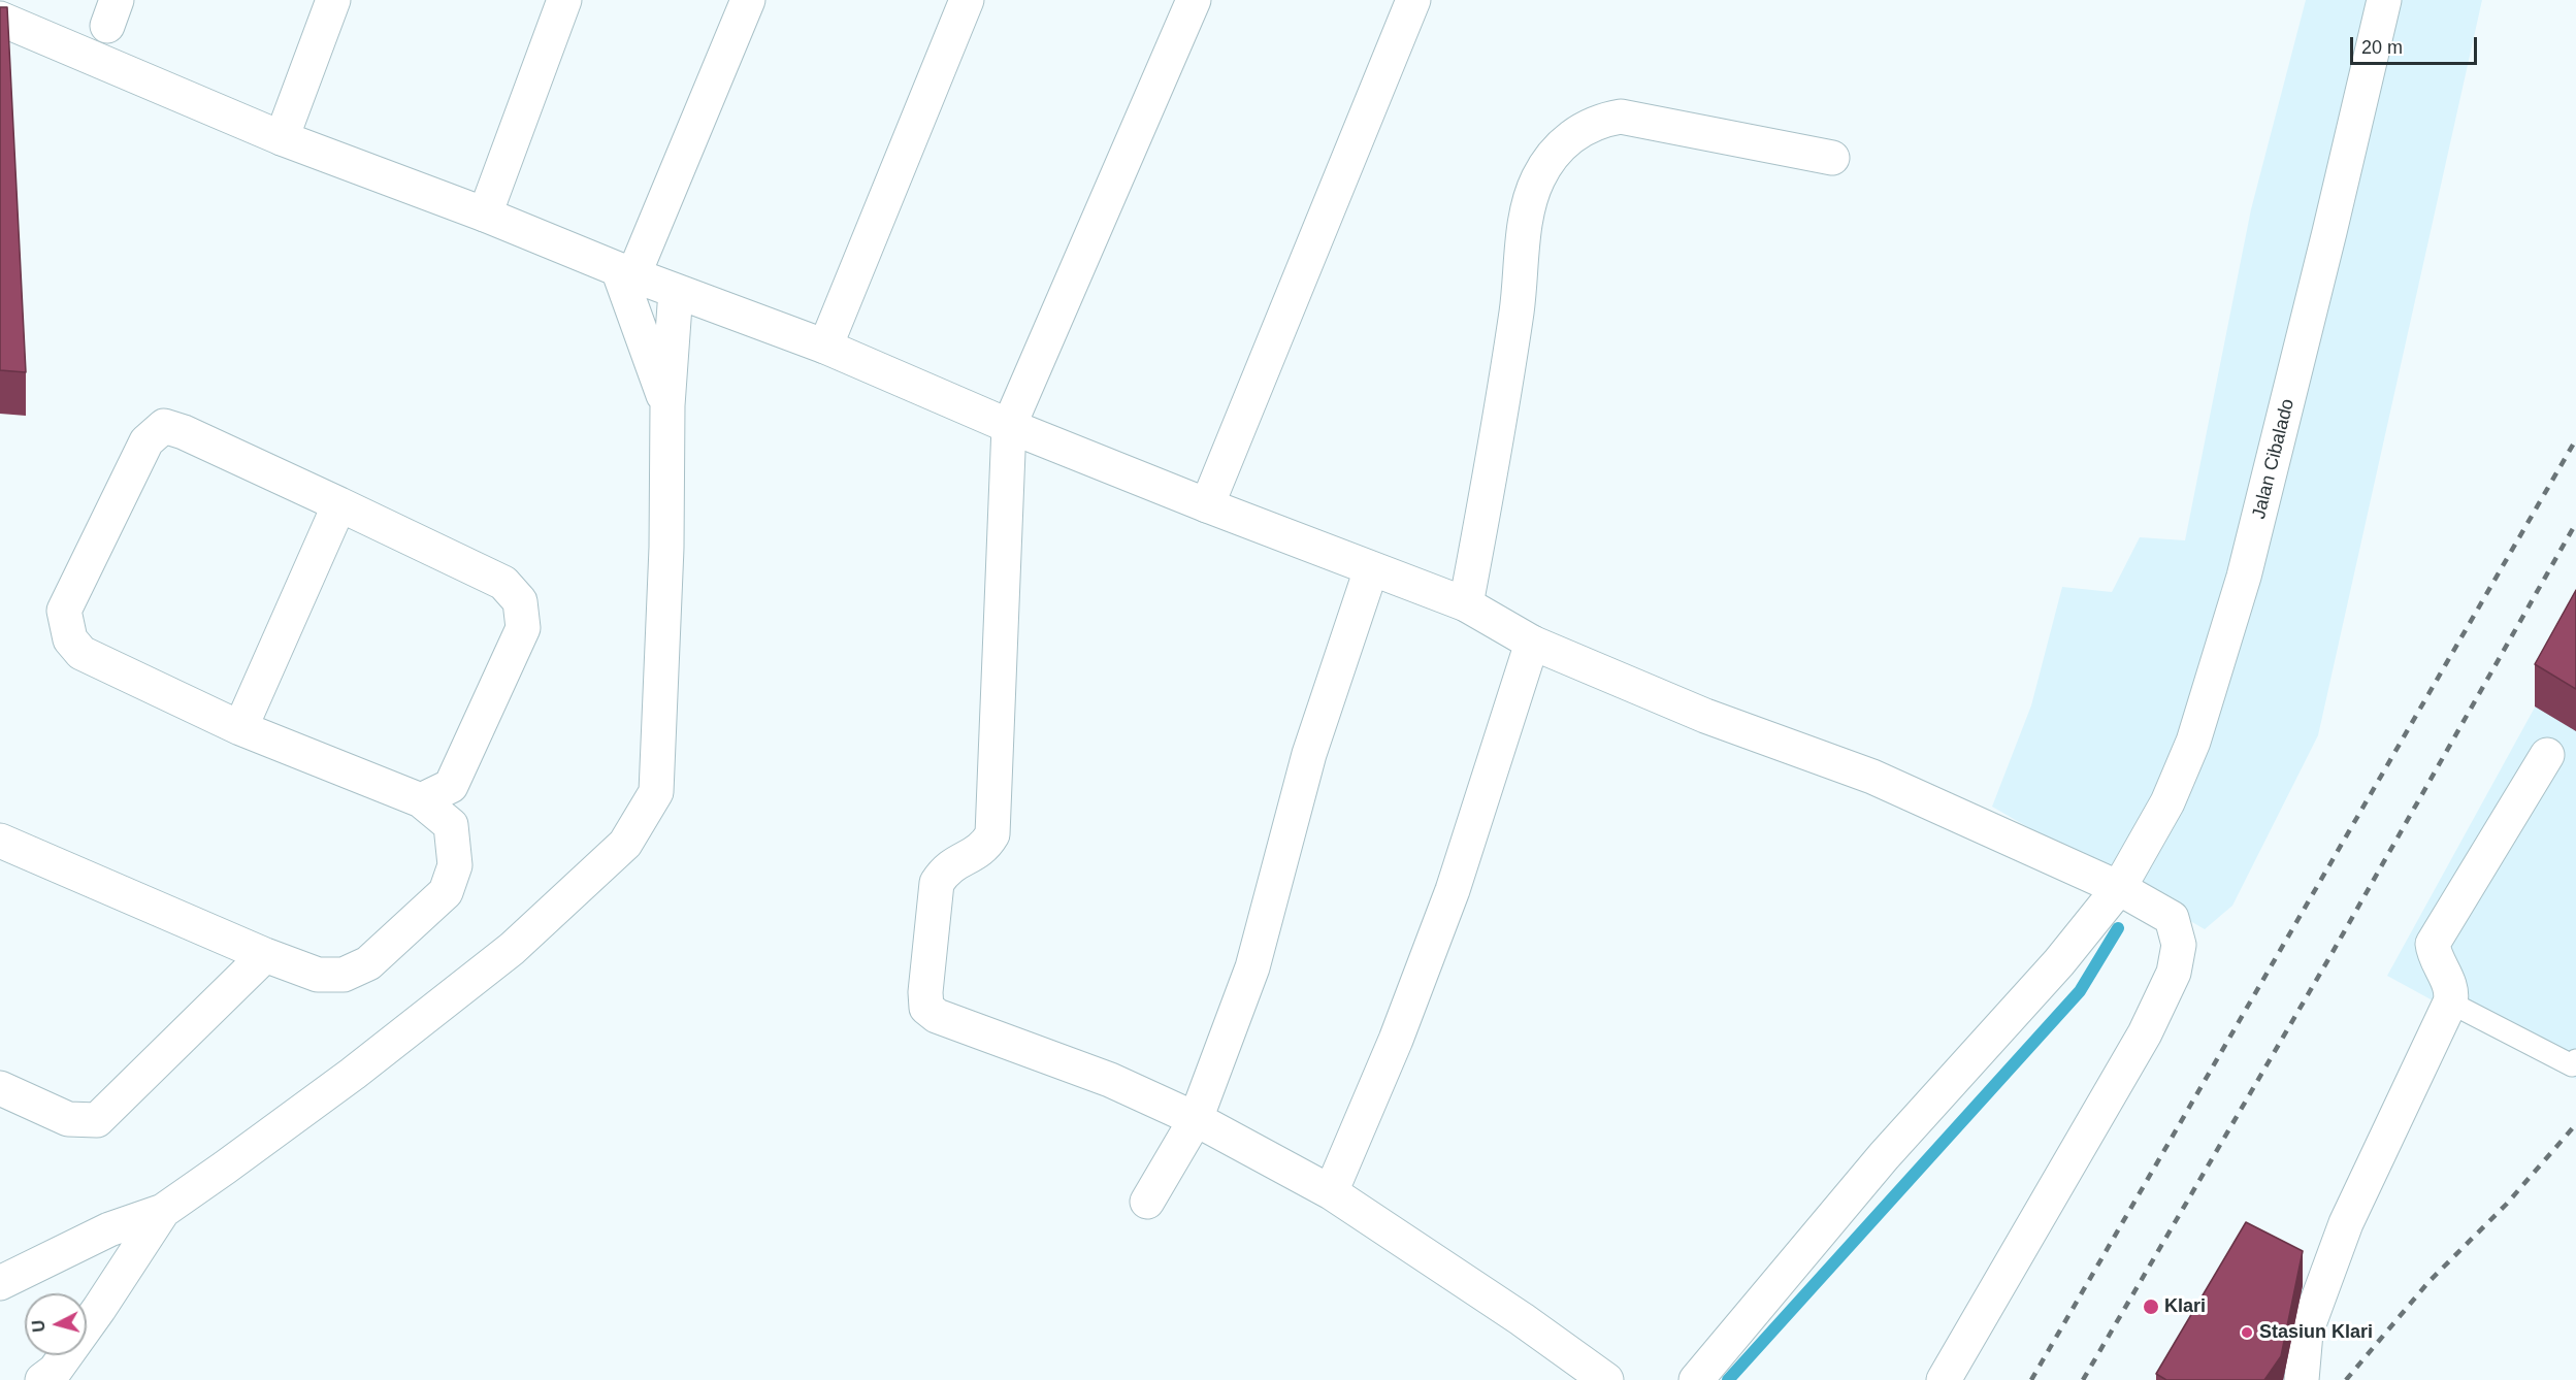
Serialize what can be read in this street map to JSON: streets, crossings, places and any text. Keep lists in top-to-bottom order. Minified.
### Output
{"streets":{"street":["Jalan Cibalado"]},"places":["Klari","Stasiun Klari"],"scale_bar":"20 m","north":"left"}
